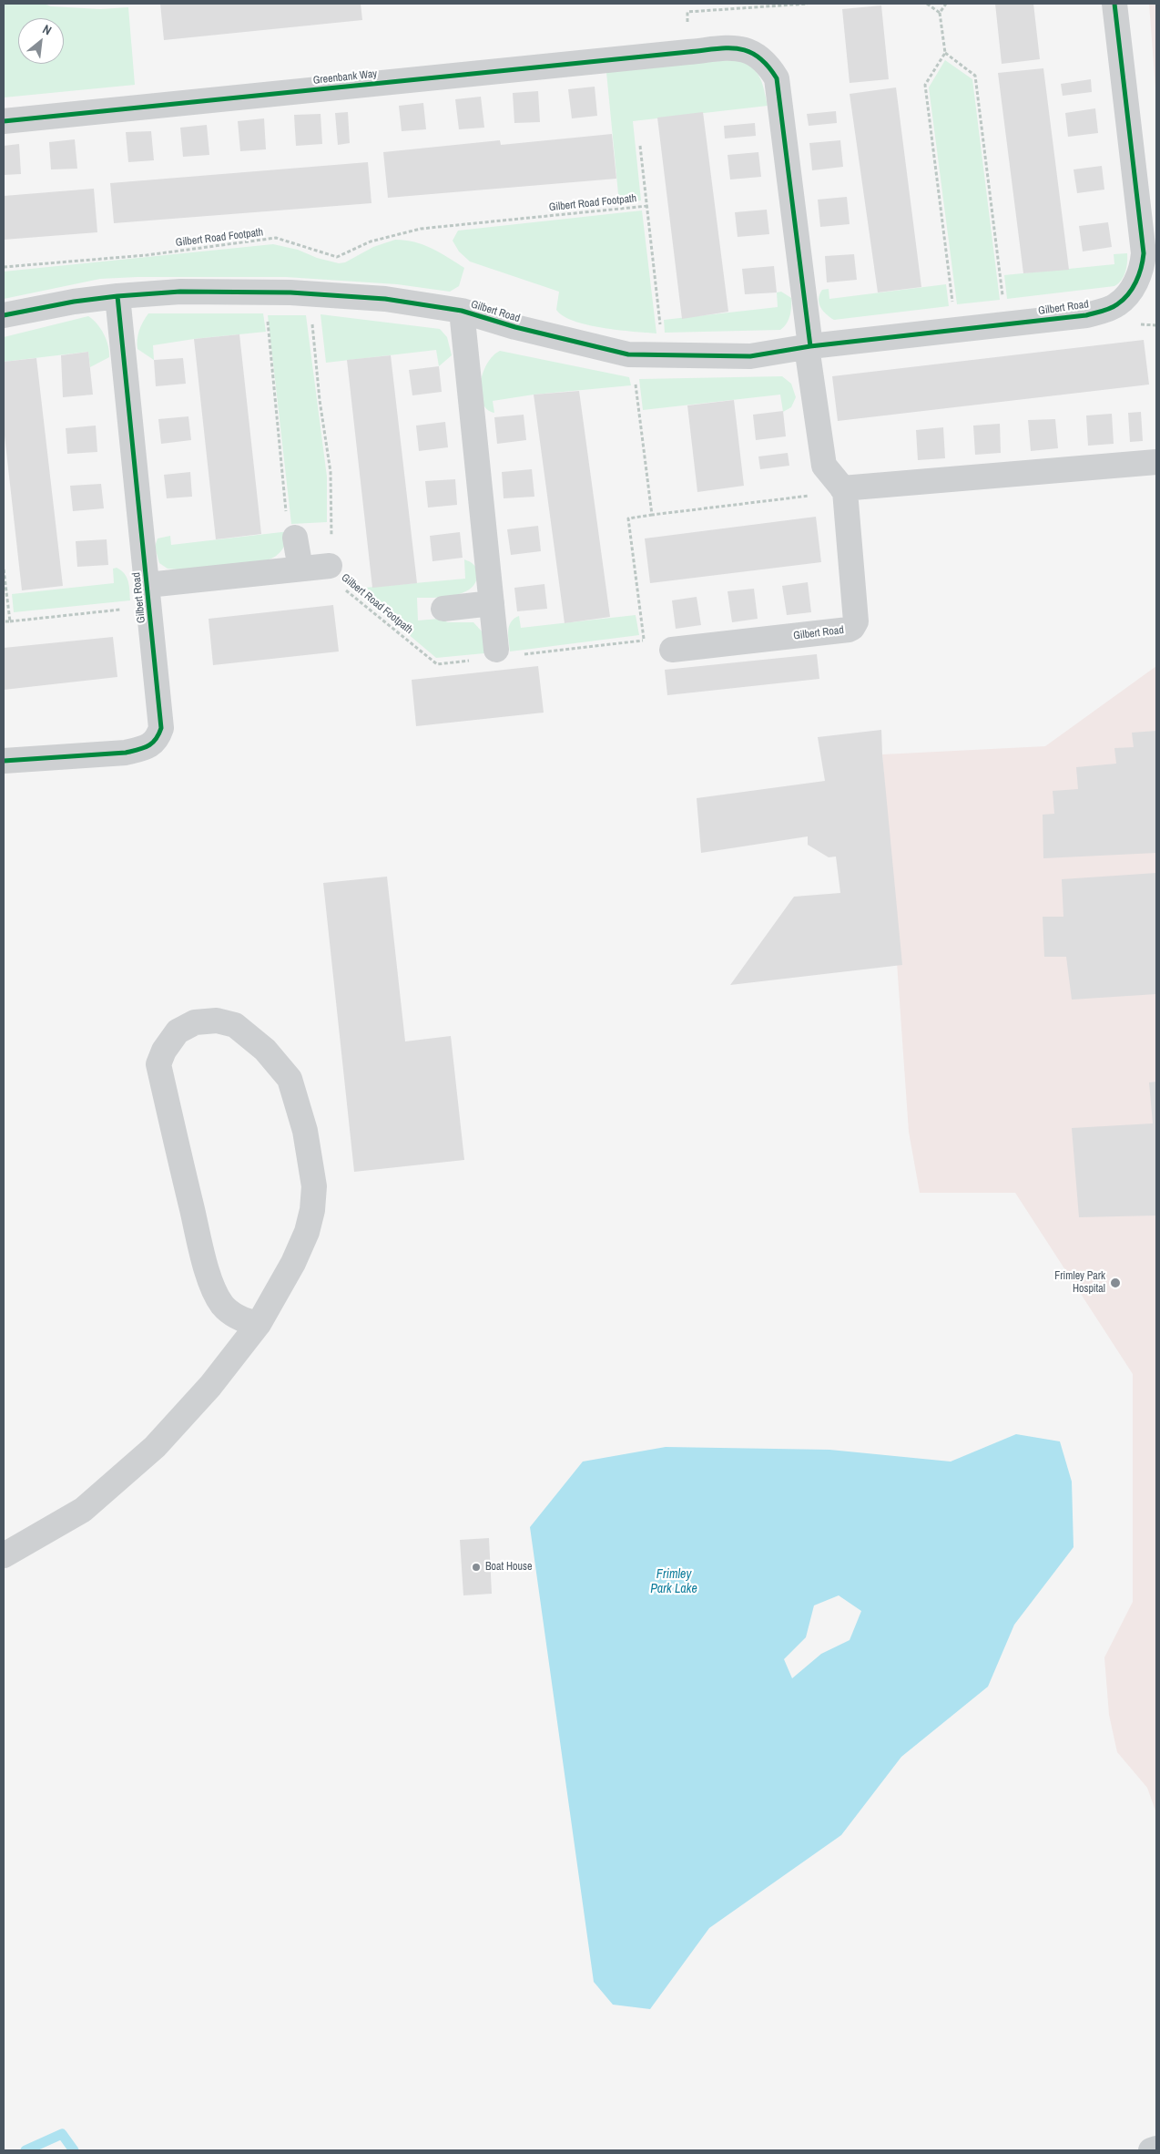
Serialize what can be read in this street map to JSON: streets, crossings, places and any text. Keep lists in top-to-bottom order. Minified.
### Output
{"streets":{"street":["Greenbank Way","Gilbert Road"],"path":["Gilbert Road Footpath"]},"crossings":[["Gilbert Road Footpath","Gilbert Road"]],"water":["Frimley Park Lake"],"places":["Frimley Park Hospital","Boat House"],"north":"top right"}
